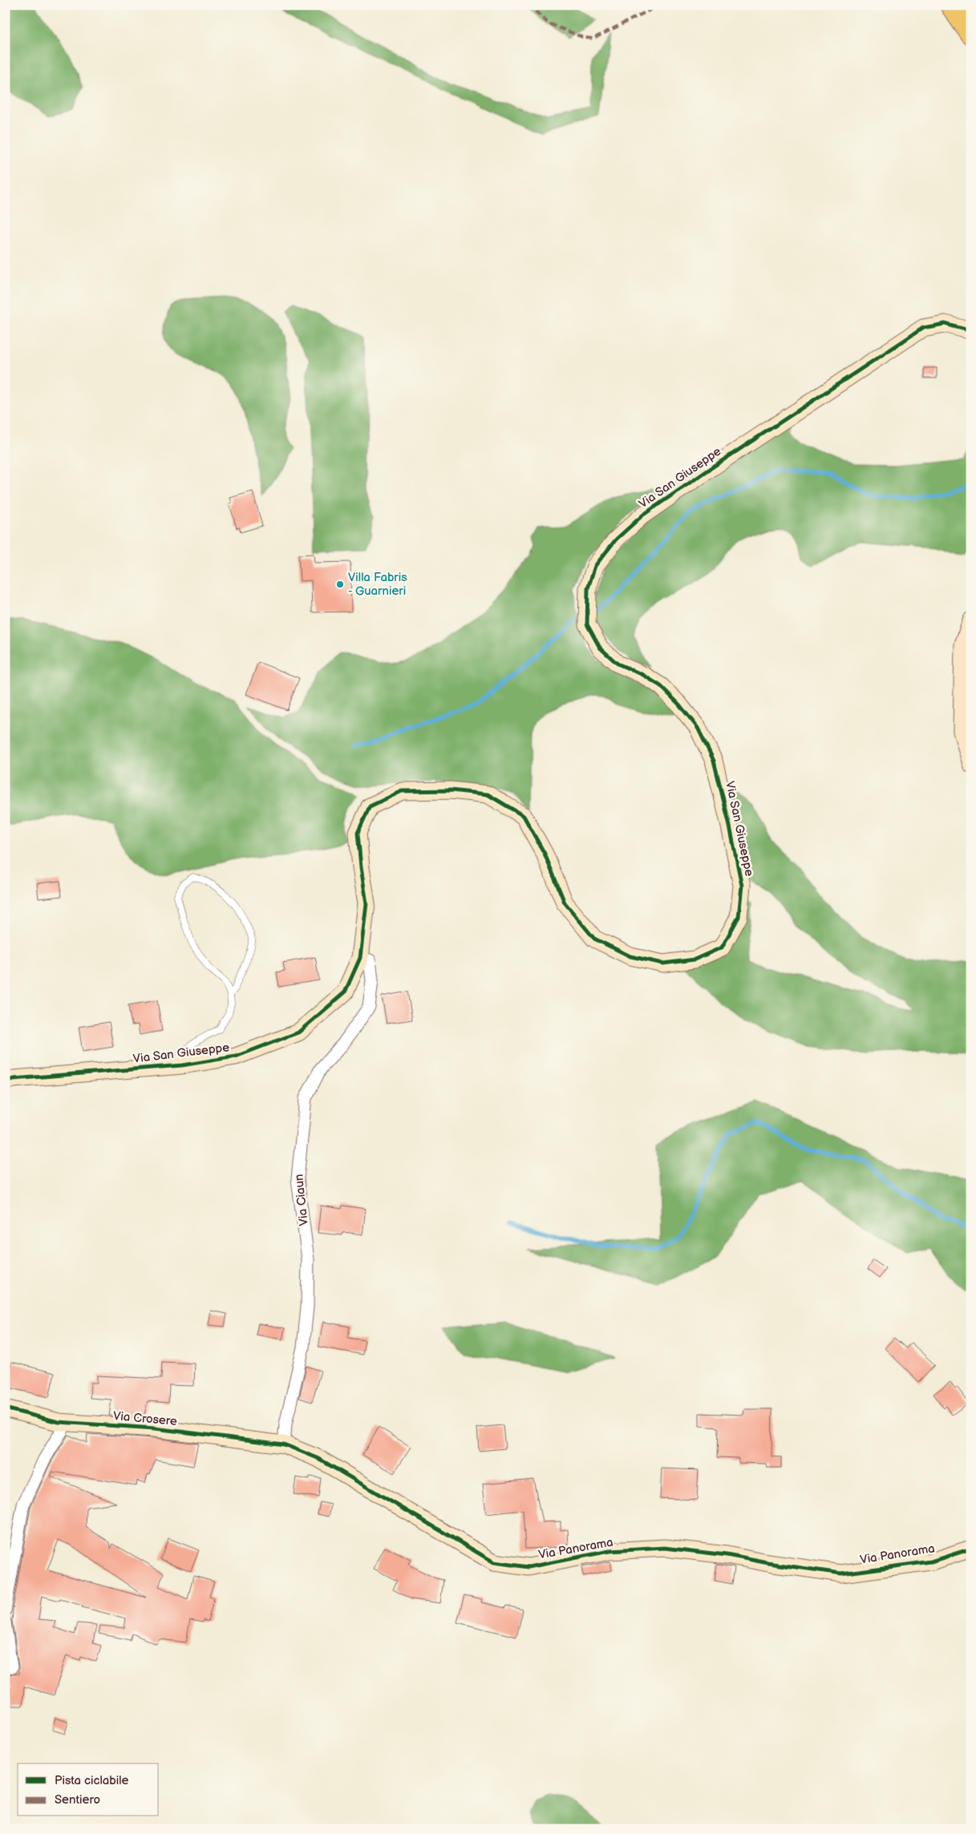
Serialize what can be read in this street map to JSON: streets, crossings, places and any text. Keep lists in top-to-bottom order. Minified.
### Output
{"streets":{"street":["Via San Giuseppe","Via Ciaun","Via Crosere","Via Panorama"]},"crossings":[["Via San Giuseppe","Via Ciaun"],["Via Ciaun","Via Crosere"],["Via Ciaun","Via Panorama"],["Via Crosere","Via Panorama"]],"places":["Villa Fabris - Guarnieri"],"legend":["Pista ciclabile","Sentiero"]}
